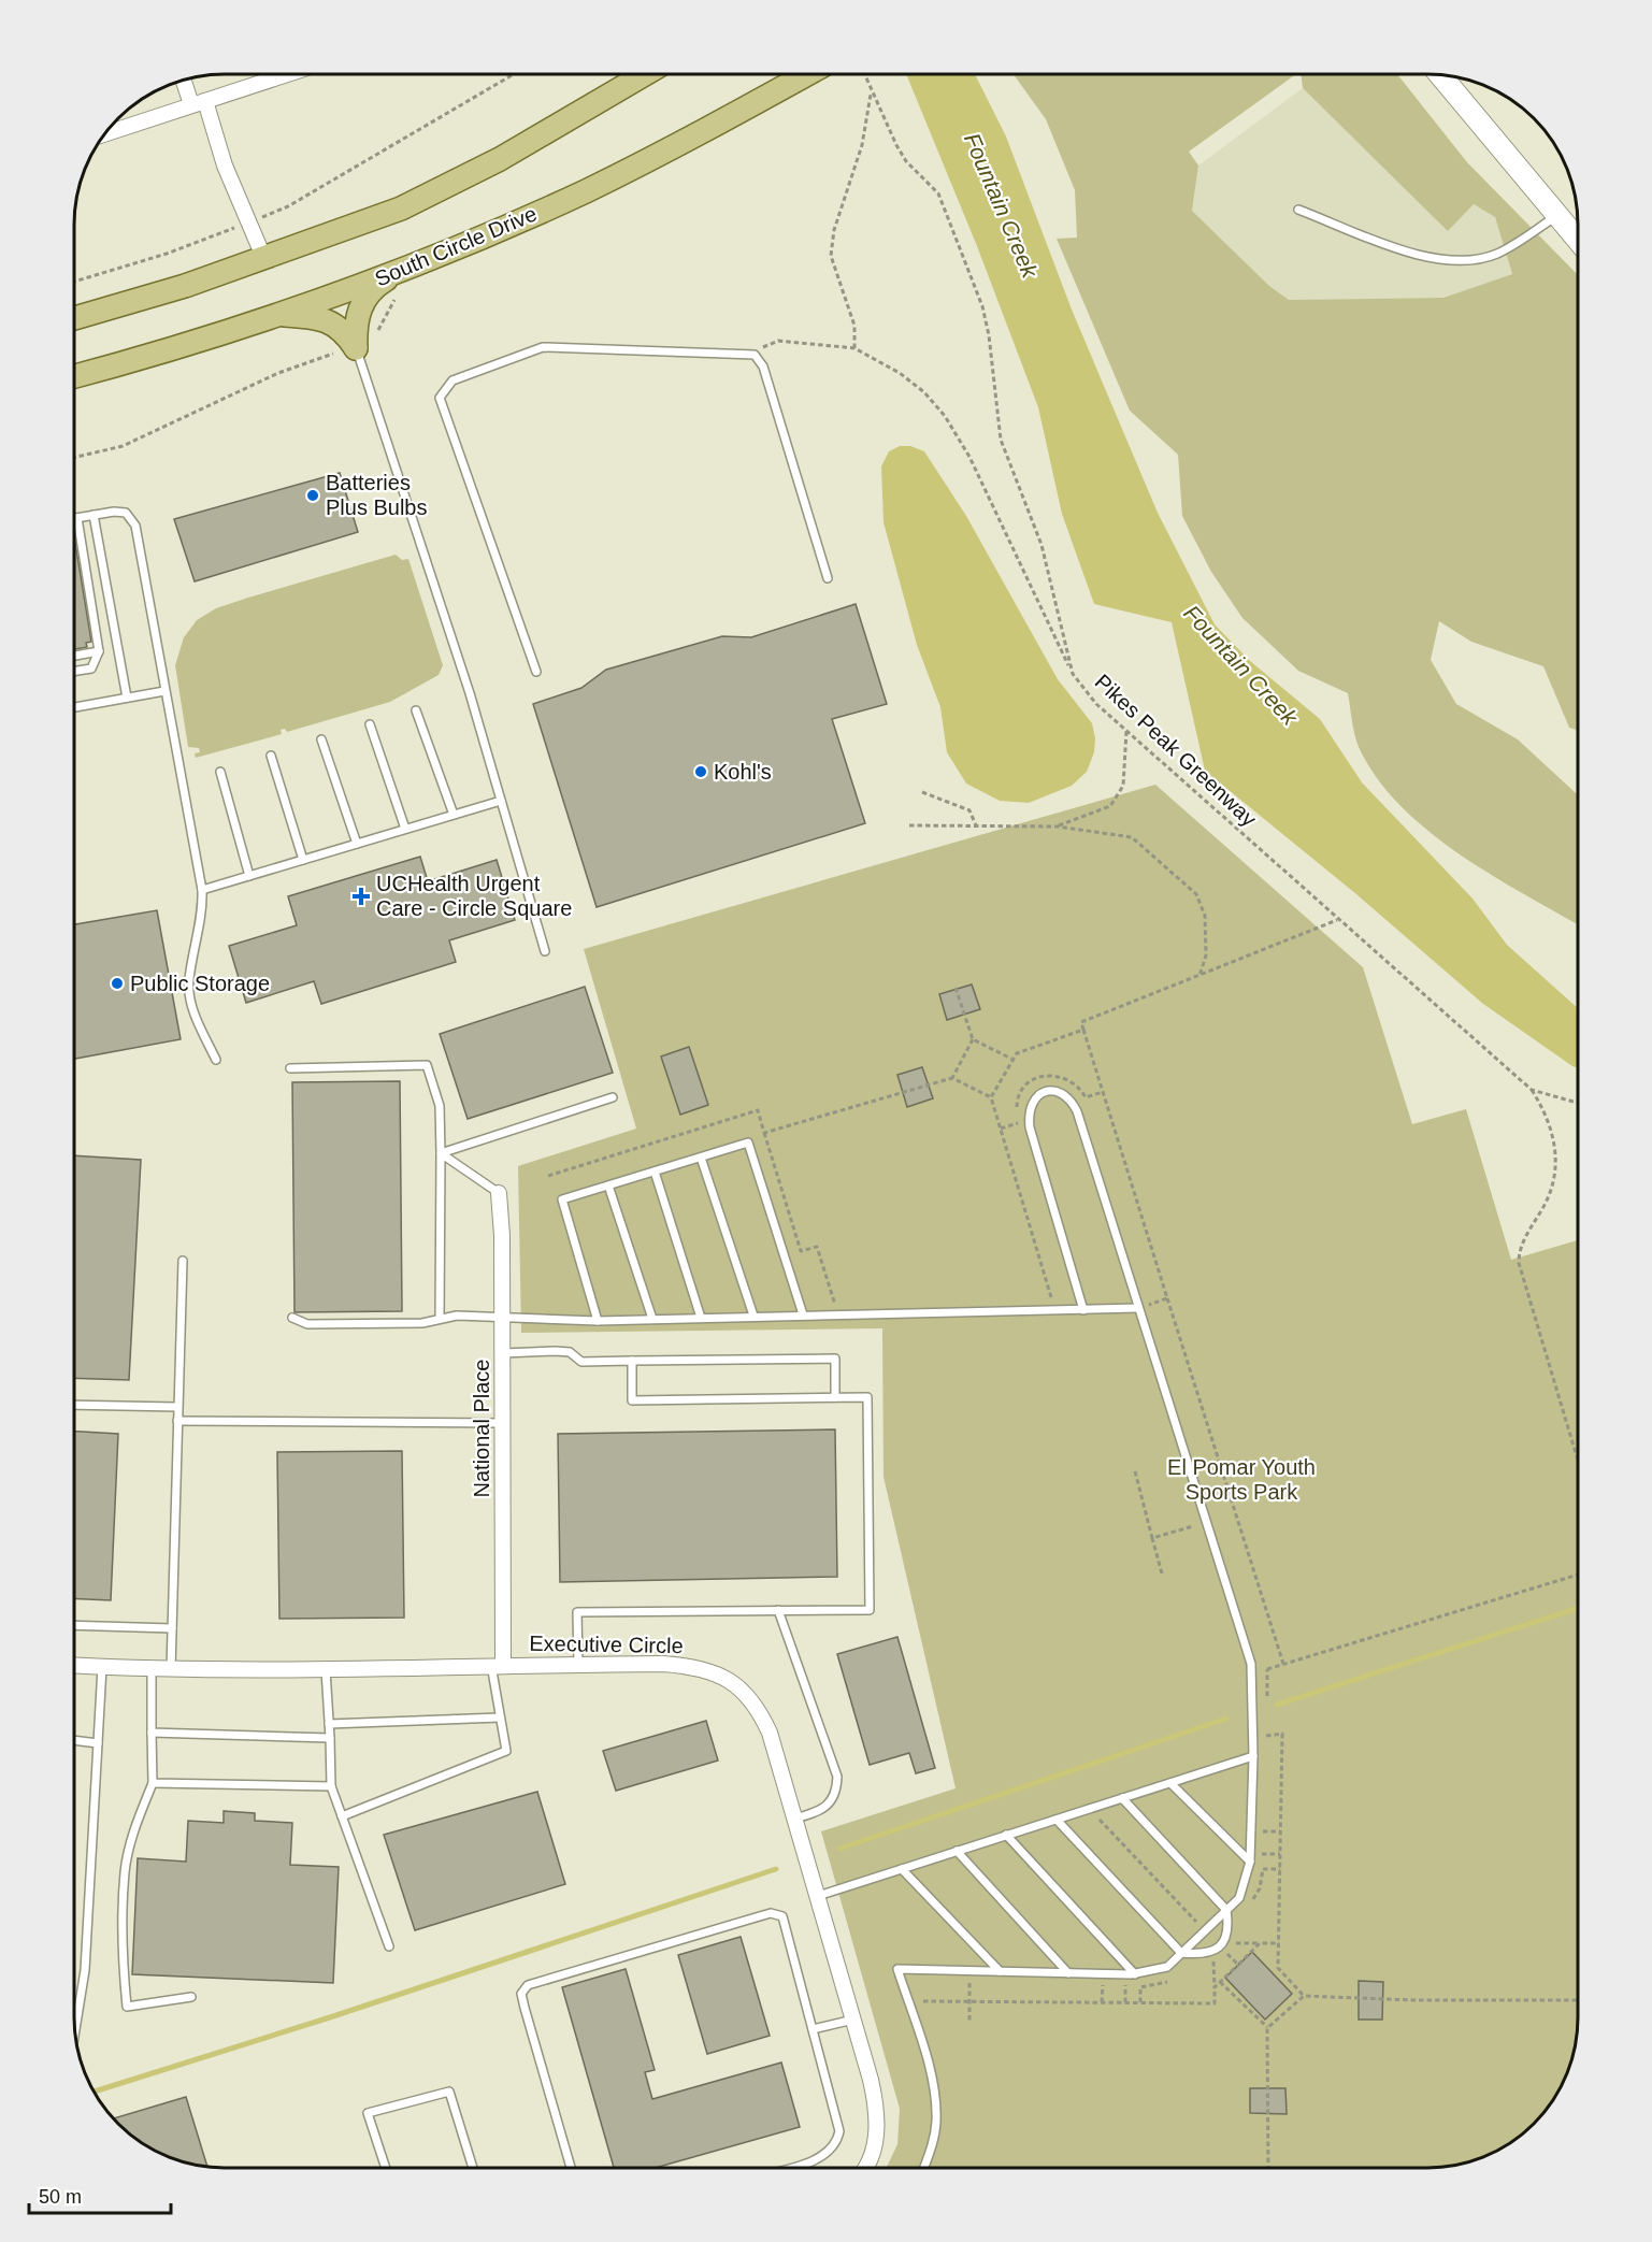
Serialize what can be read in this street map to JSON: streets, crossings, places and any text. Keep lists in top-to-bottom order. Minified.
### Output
{"streets":{"main road":["South Circle Drive"],"street":["National Place","Executive Circle"],"path":["Pikes Peak Greenway"]},"crossings":[["National Place","Executive Circle"]],"water":["Fountain Creek"],"parks":["El Pomar Youth Sports Park"],"places":{"other":["Batteries Plus Bulbs","Kohl's","Public Storage"],"health":["UCHealth Urgent Care - Circle Square"]},"scale_bar":"50 m"}
